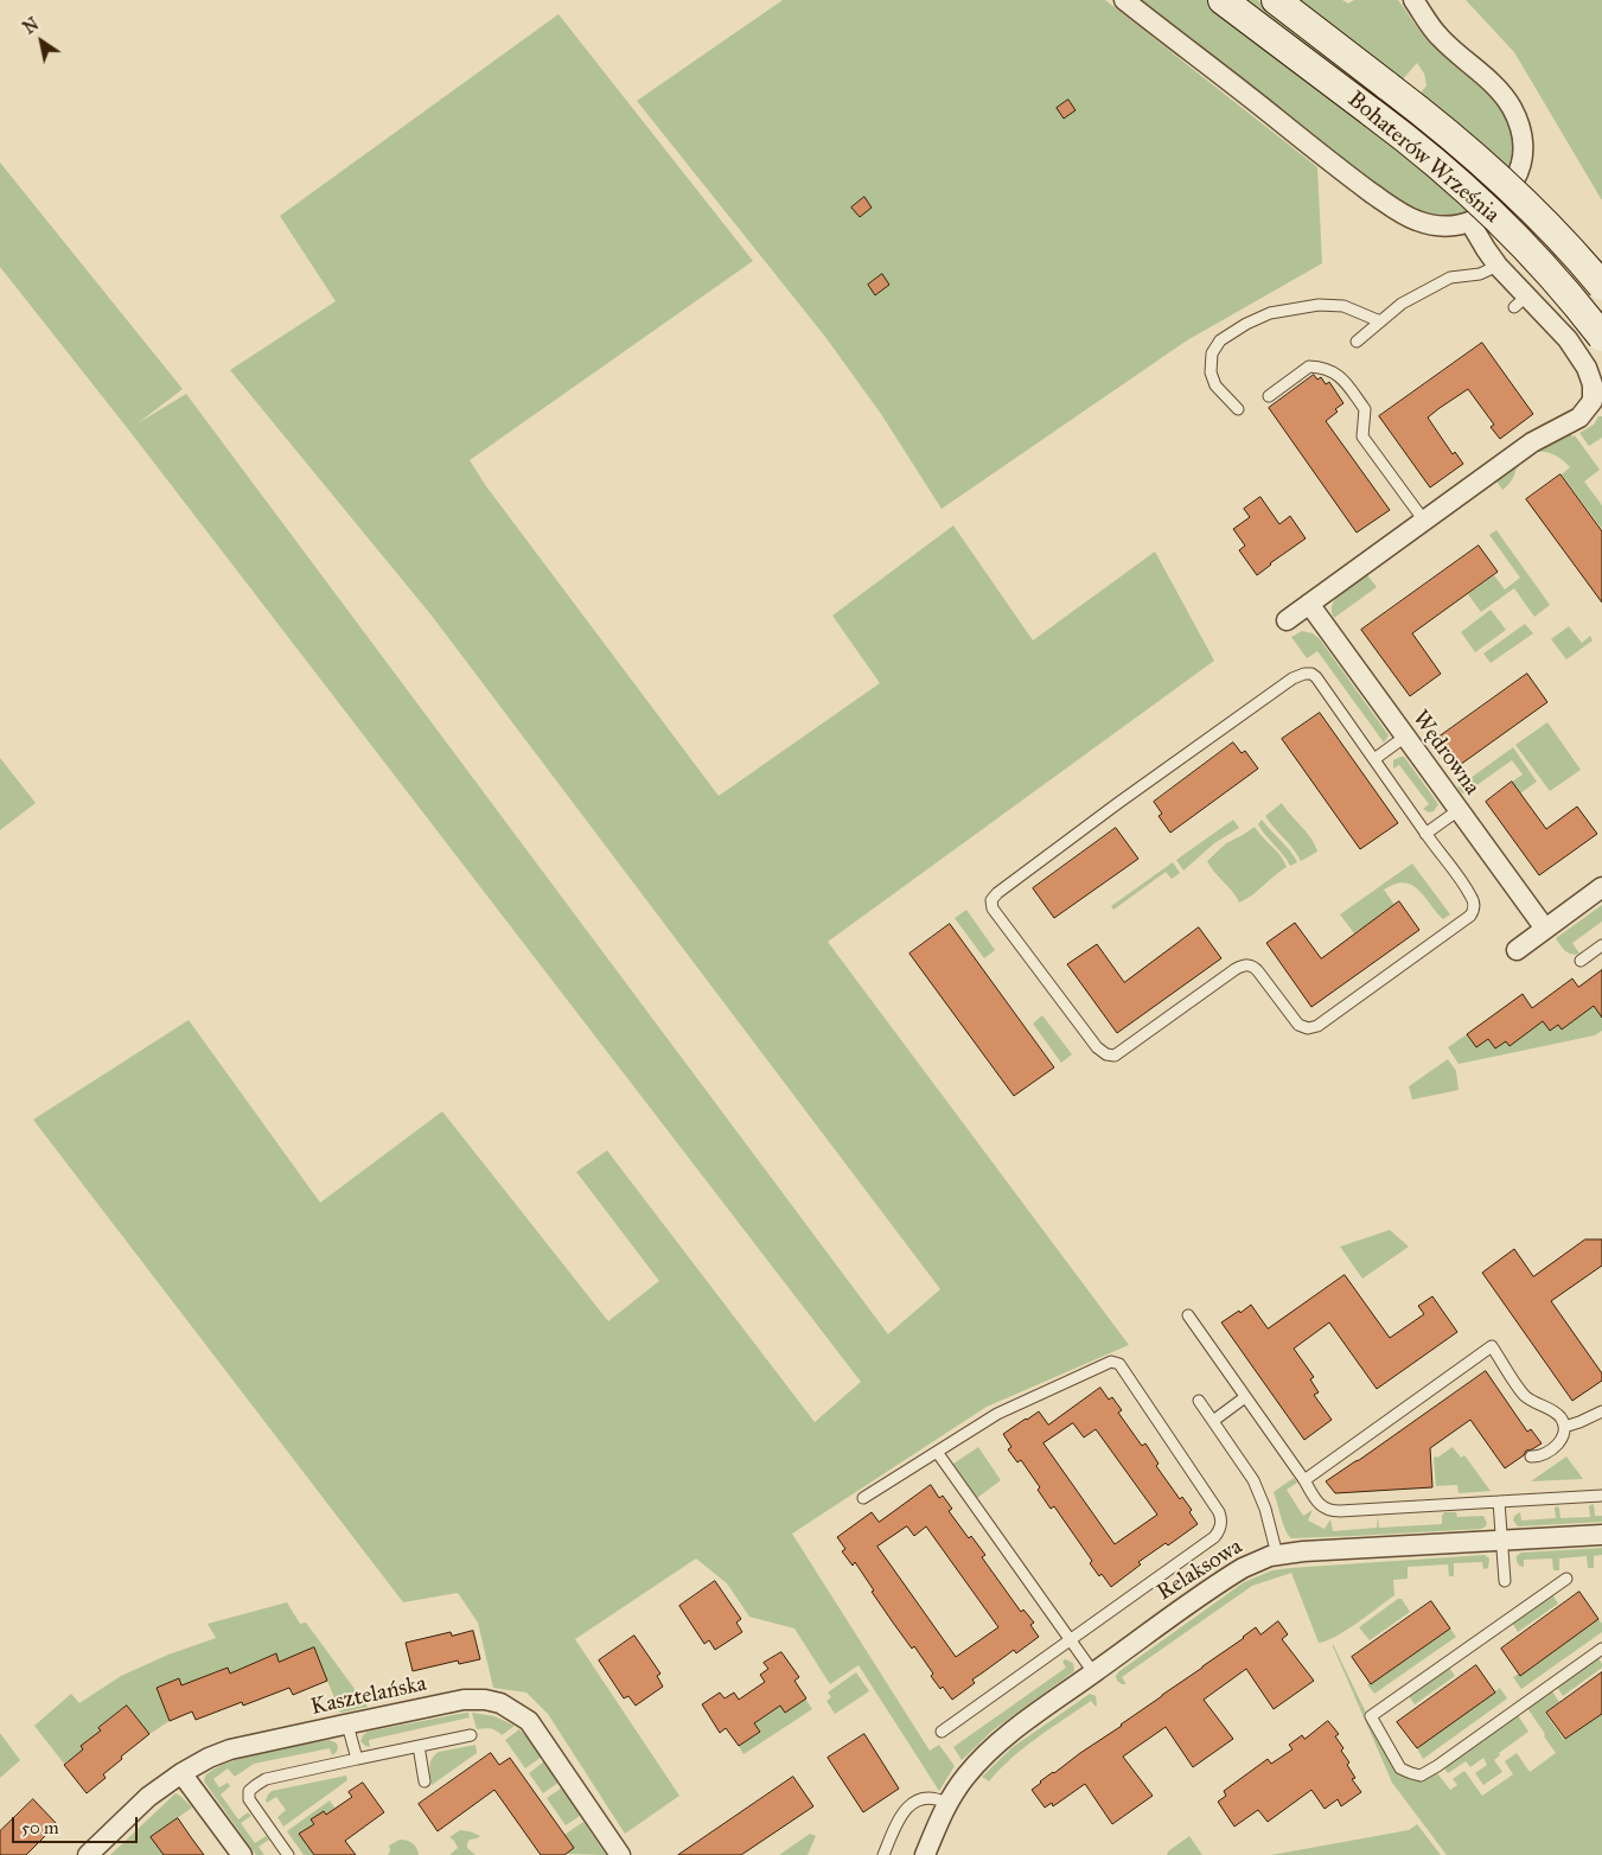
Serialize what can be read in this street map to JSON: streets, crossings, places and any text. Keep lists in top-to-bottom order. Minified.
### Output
{"streets":{"main road":["Bohaterów Września"],"street":["Wędrowna","Relaksowa","Kasztelańska"]},"scale_bar":"50 m","north":"top left"}
